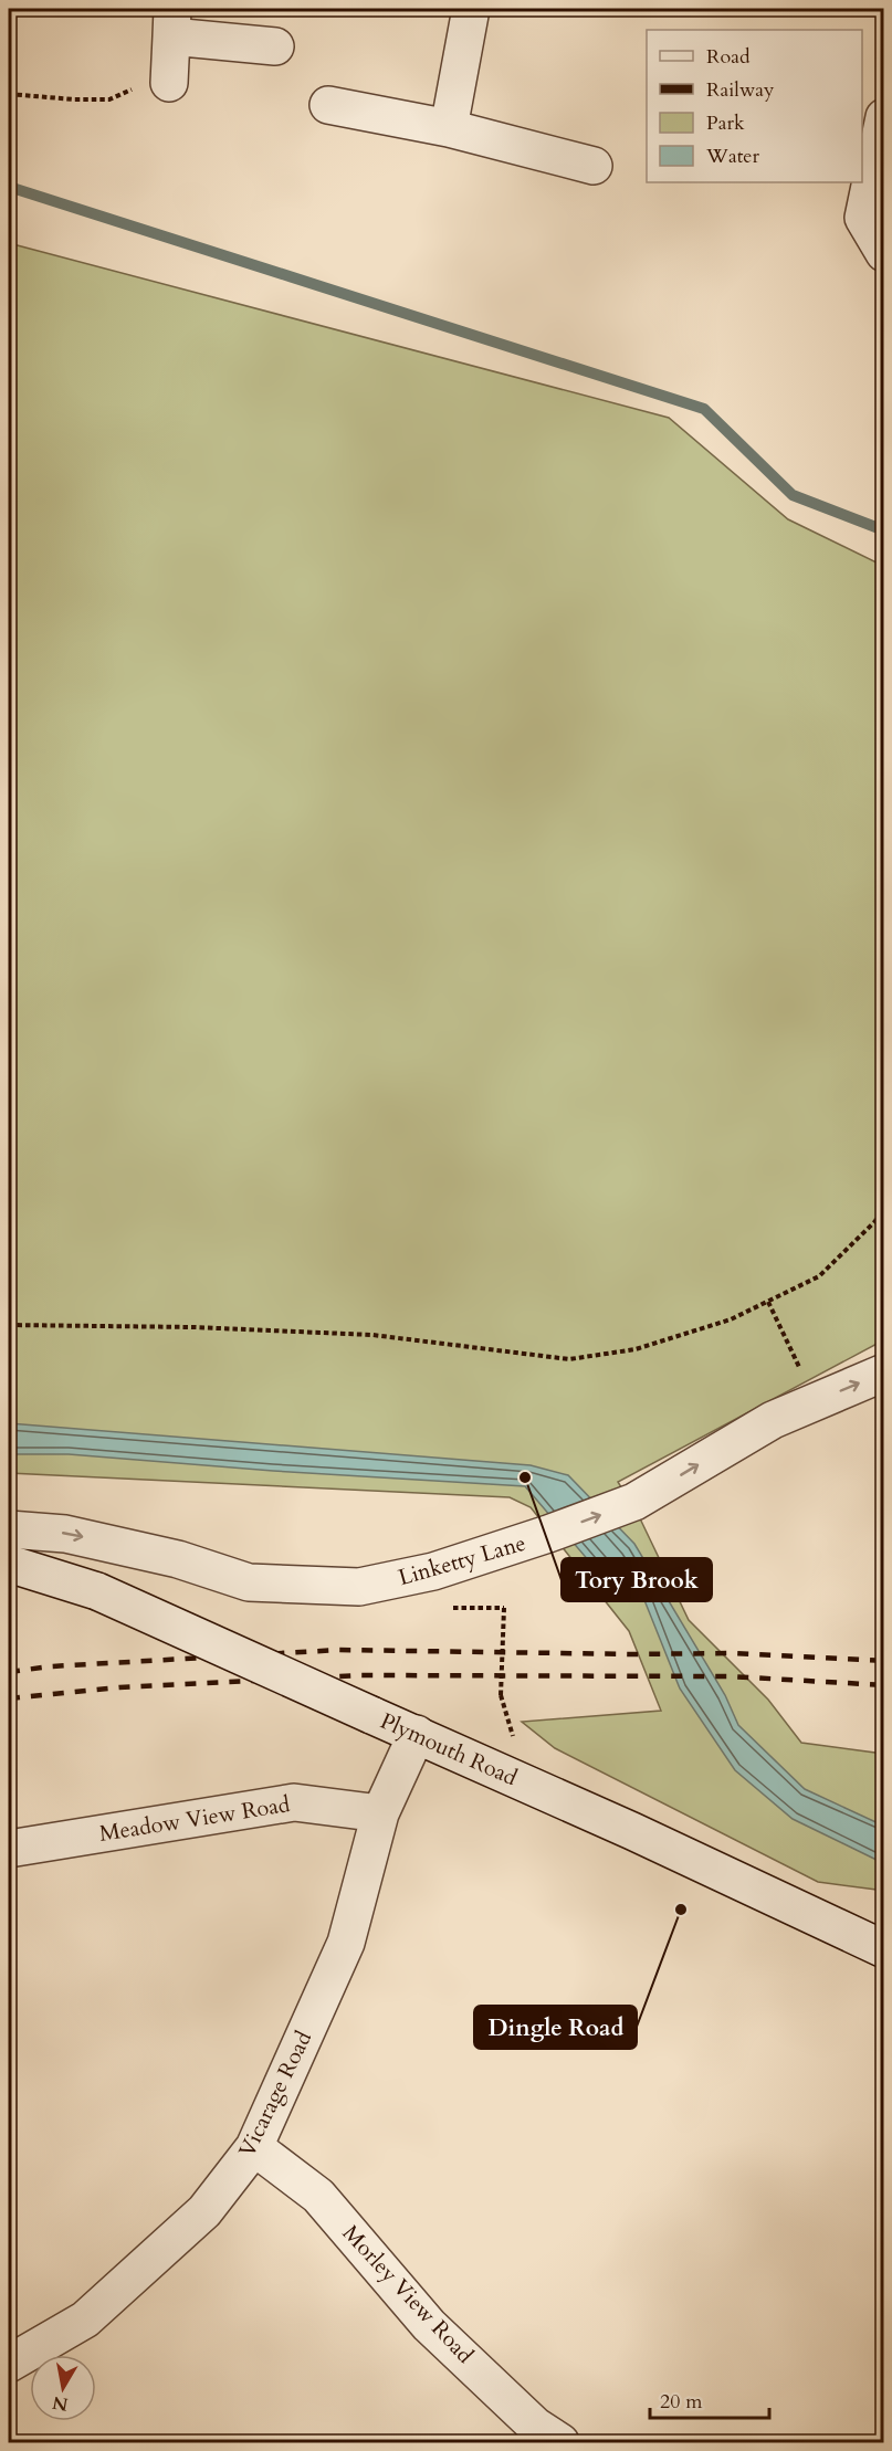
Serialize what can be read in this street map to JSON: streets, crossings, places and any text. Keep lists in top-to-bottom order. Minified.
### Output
{"streets":{"street":["Linketty Lane","Plymouth Road","Meadow View Road","Vicarage Road","Morley View Road"]},"crossings":[["Plymouth Road","Vicarage Road"],["Meadow View Road","Vicarage Road"],["Vicarage Road","Morley View Road"]],"one_way":["Linketty Lane"],"places":["Tory Brook","Dingle Road"],"legend":["Road","Railway","Park","Water"],"scale_bar":"20 m","north":"bottom"}
